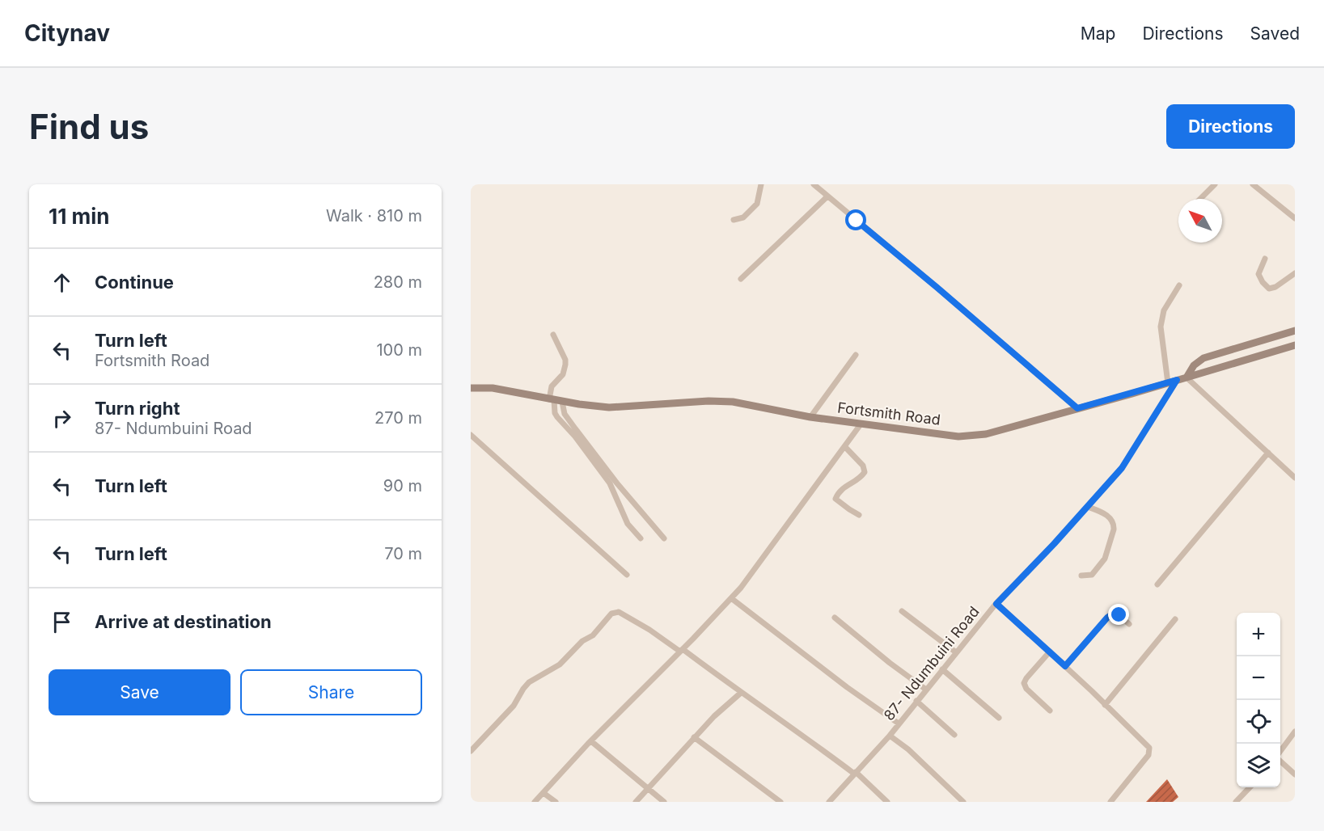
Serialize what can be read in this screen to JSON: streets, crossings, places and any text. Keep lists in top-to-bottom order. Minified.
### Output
{"streets":{"street":["Fortsmith Road","87- Ndumbuini Road"]},"crossings":[["Fortsmith Road","87- Ndumbuini Road"]],"north":"top left","page":{"header":"Citynav","nav":["Map","Directions","Saved"],"buttons":["Directions",["Save","Share"]],"title":"Find us","heading":["11 min","Walk · 810 m"],"list":[["Continue","280 m"],["Turn left","Fortsmith Road","100 m"],["Turn right","87- Ndumbuini Road","270 m"],["Turn left","90 m"],["Turn left","70 m"],"Arrive at destination"],"map_buttons":["+","−"]}}
